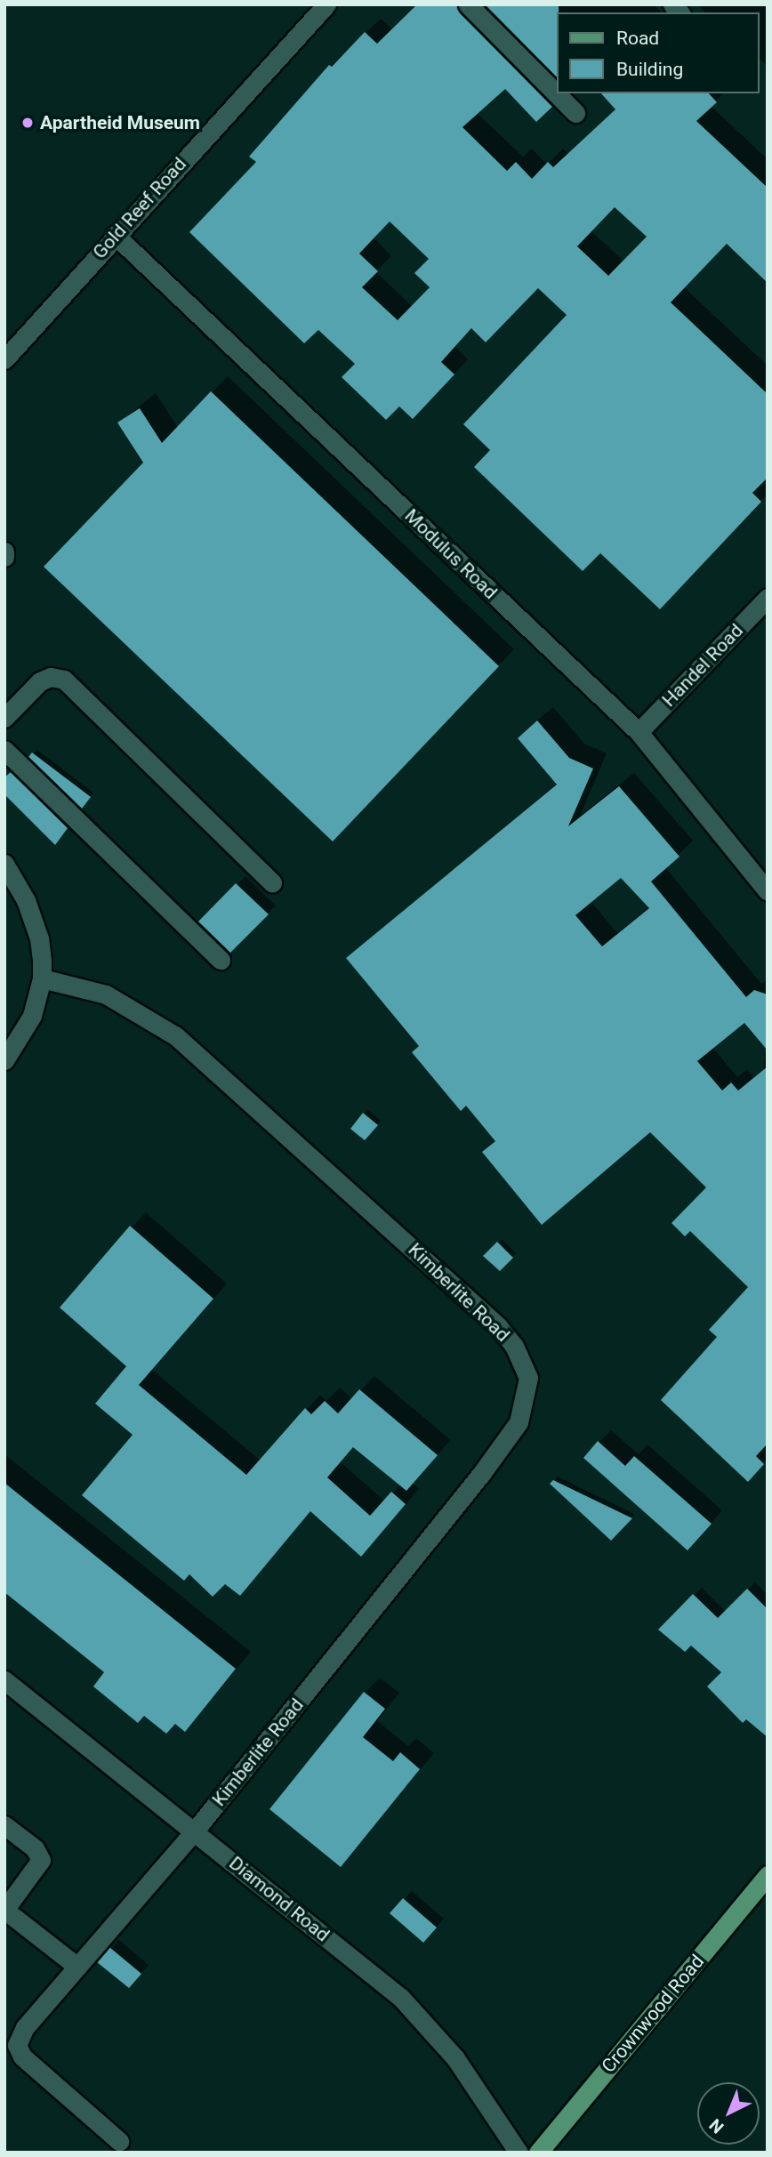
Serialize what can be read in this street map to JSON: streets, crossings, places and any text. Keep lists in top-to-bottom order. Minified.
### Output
{"streets":{"main road":["Crownwood Road"],"street":["Gold Reef Road","Modulus Road","Handel Road","Kimberlite Road","Diamond Road"]},"crossings":[["Gold Reef Road","Modulus Road"],["Modulus Road","Handel Road"],["Kimberlite Road","Diamond Road"]],"places":["Apartheid Museum"],"legend":["Road","Building"],"north":"bottom left"}
